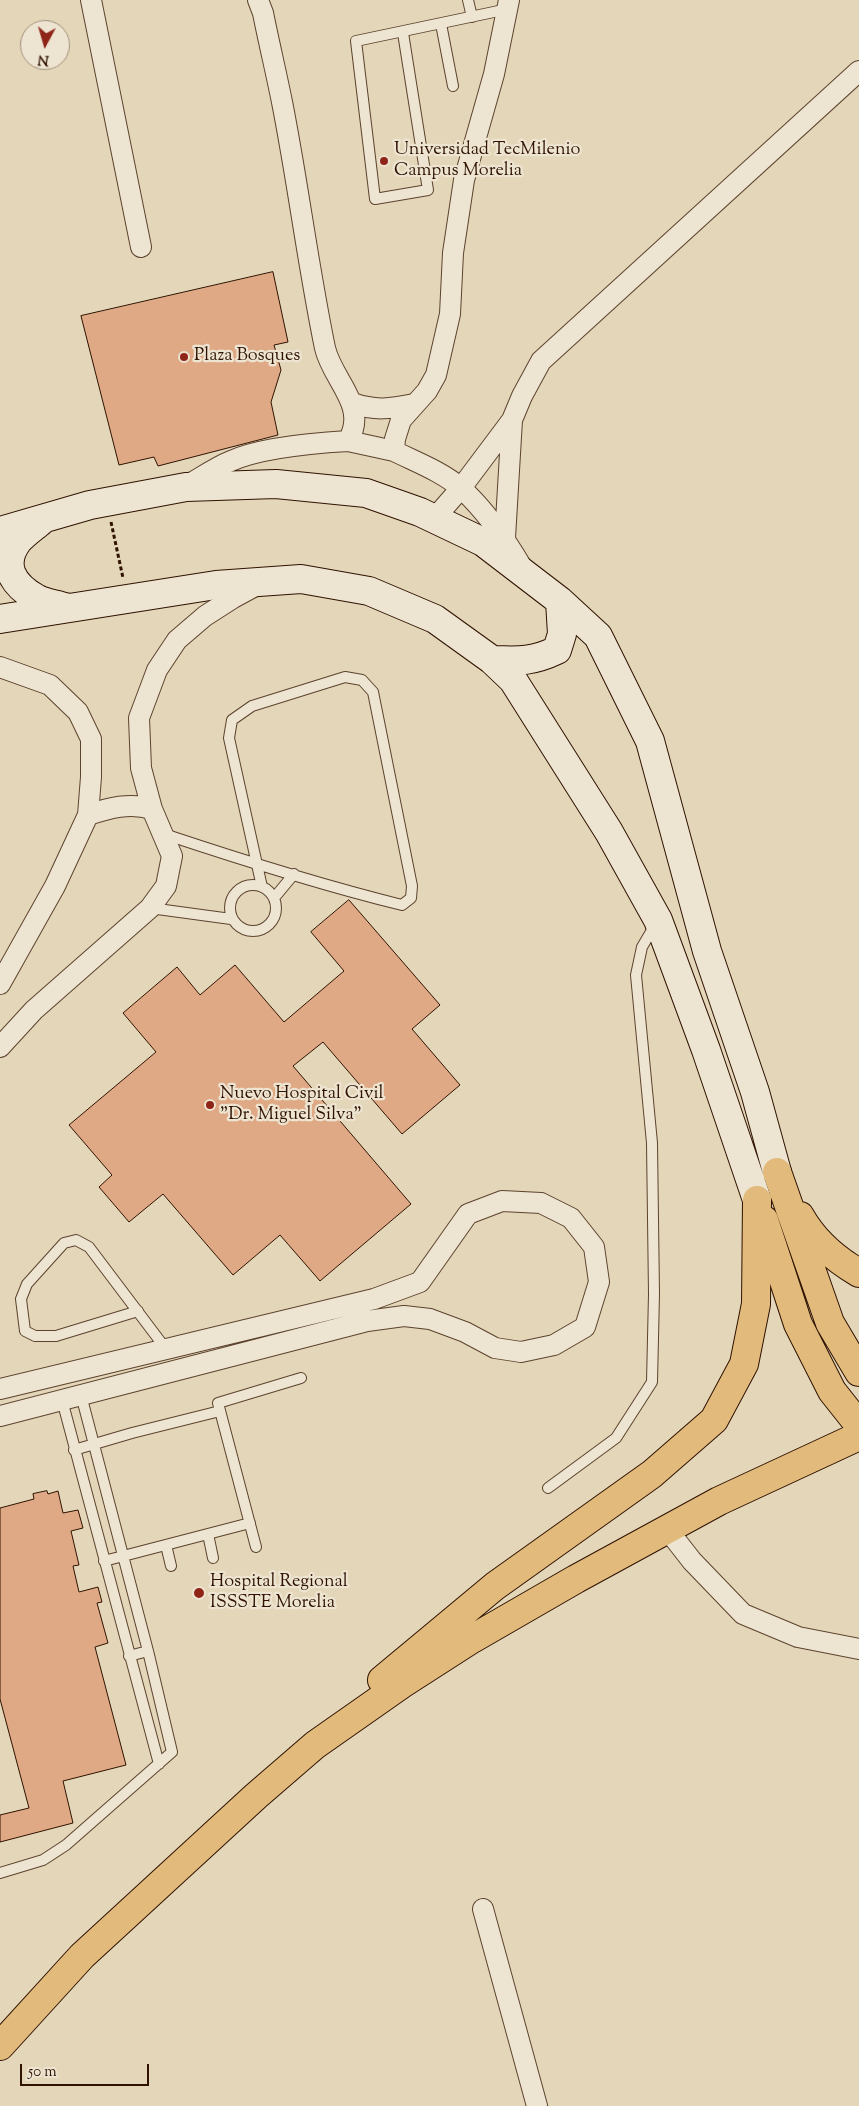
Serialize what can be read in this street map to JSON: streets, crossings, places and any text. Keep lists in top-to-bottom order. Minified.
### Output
{"places":["Universidad TecMilenio Campus Morelia","Plaza Bosques","Nuevo Hospital Civil \"Dr. Miguel Silva\"","Hospital Regional ISSSTE Morelia"],"scale_bar":"50 m","north":"bottom"}
